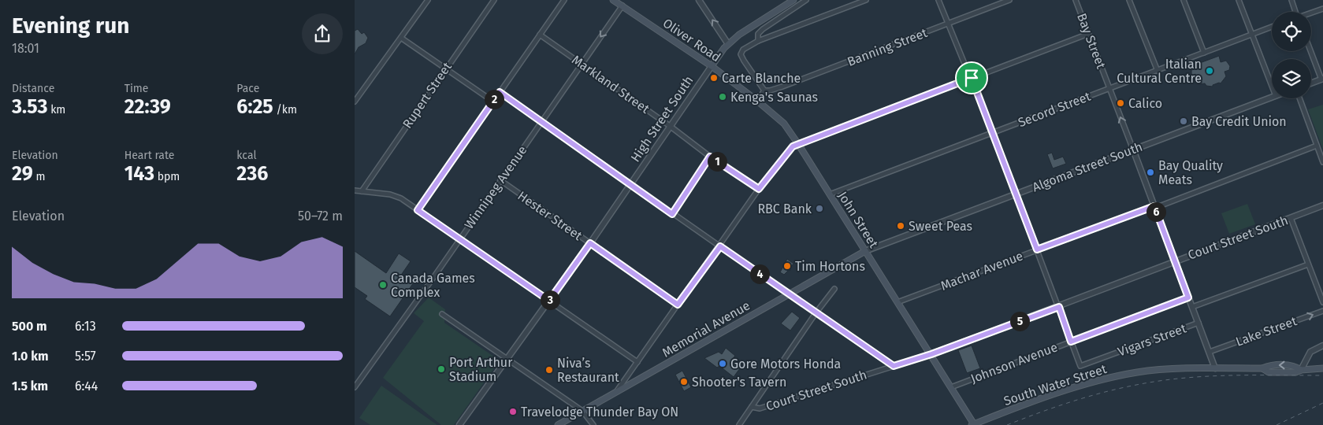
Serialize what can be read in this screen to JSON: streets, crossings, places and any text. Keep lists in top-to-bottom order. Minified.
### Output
{"streets":{"main road":["Oliver Road","High Street South","John Street","Memorial Avenue","South Water Street"],"street":["Bay Street","Banning Street","Markland Street","Rupert Street","Secord Street","Algoma Street South","Winnipeg Avenue","Hester Street","Court Street South","Machar Avenue","Lake Street","Vigars Street","Johnson Avenue"]},"crossings":[["Oliver Road","High Street South"],["Oliver Road","Winnipeg Avenue"],["Oliver Road","John Street"],["Bay Street","Secord Street"],["Bay Street","Algoma Street South"],["Bay Street","Court Street South"],["Bay Street","Machar Avenue"],["Bay Street","Lake Street"],["Bay Street","Vigars Street"],["Bay Street","Johnson Avenue"],["Bay Street","South Water Street"],["Markland Street","High Street South"],["Markland Street","Winnipeg Avenue"],["Secord Street","John Street"],["High Street South","Hester Street"],["Algoma Street South","John Street"],["Algoma Street South","Memorial Avenue"],["Winnipeg Avenue","Hester Street"],["John Street","Court Street South"],["John Street","Machar Avenue"],["John Street","Memorial Avenue"],["John Street","Johnson Avenue"],["John Street","South Water Street"],["Vigars Street","Johnson Avenue"]],"one_way":["Lake Street"],"places":["Italian Cultural Centre","Carte Blanche","Kenga's Saunas","Calico","Bay Credit Union","Bay Quality Meats","RBC Bank","Sweet Peas","Tim Hortons","Canada Games Complex","Gore Motors Honda","Port Arthur Stadium","Niva’s Restaurant","Shooter's Tavern","Travelodge Thunder Bay ON"],"page":{"heading":["Evening run","18:01"],"stats":[["Distance","3.53 km"],["Time","22:39"],["Pace","6:25 /km"],["Elevation","29 m"],["Heart rate","143 bpm"],["kcal","236"]],"pins":["2","1","6","4","3","5"],"chart":["Elevation","50–72 m"],"list":[{"name":"500 m","note":"6:13"},{"name":"1.0 km","note":"5:57"},{"name":"1.5 km","note":"6:44"}]}}
